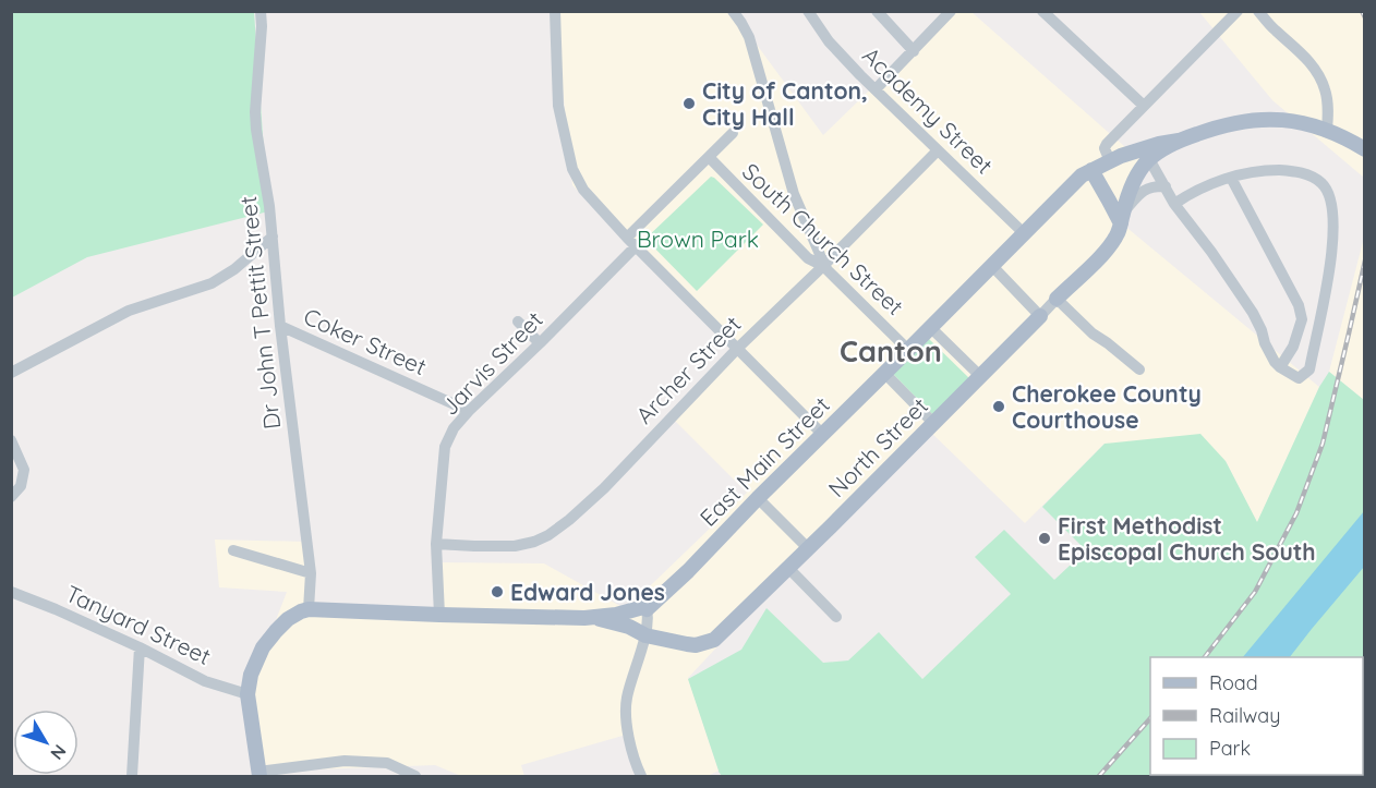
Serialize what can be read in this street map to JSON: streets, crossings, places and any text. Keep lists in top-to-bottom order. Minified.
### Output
{"streets":{"main road":["North Street","East Main Street"],"street":["Academy Street","South Church Street","Dr John T Pettit Street","Coker Street","Jarvis Street","Archer Street","Tanyard Street"]},"crossings":[["Academy Street","Archer Street"],["Academy Street","East Main Street"],["South Church Street","Archer Street"],["South Church Street","East Main Street"],["Dr John T Pettit Street","Coker Street"],["Coker Street","Jarvis Street"],["Jarvis Street","Archer Street"],["North Street","East Main Street"]],"districts":["Canton"],"parks":["Brown Park"],"places":["City of Canton, City Hall","Cherokee County Courthouse","First Methodist Episcopal Church South","Edward Jones"],"legend":["Road","Railway","Park"],"north":"bottom right"}
